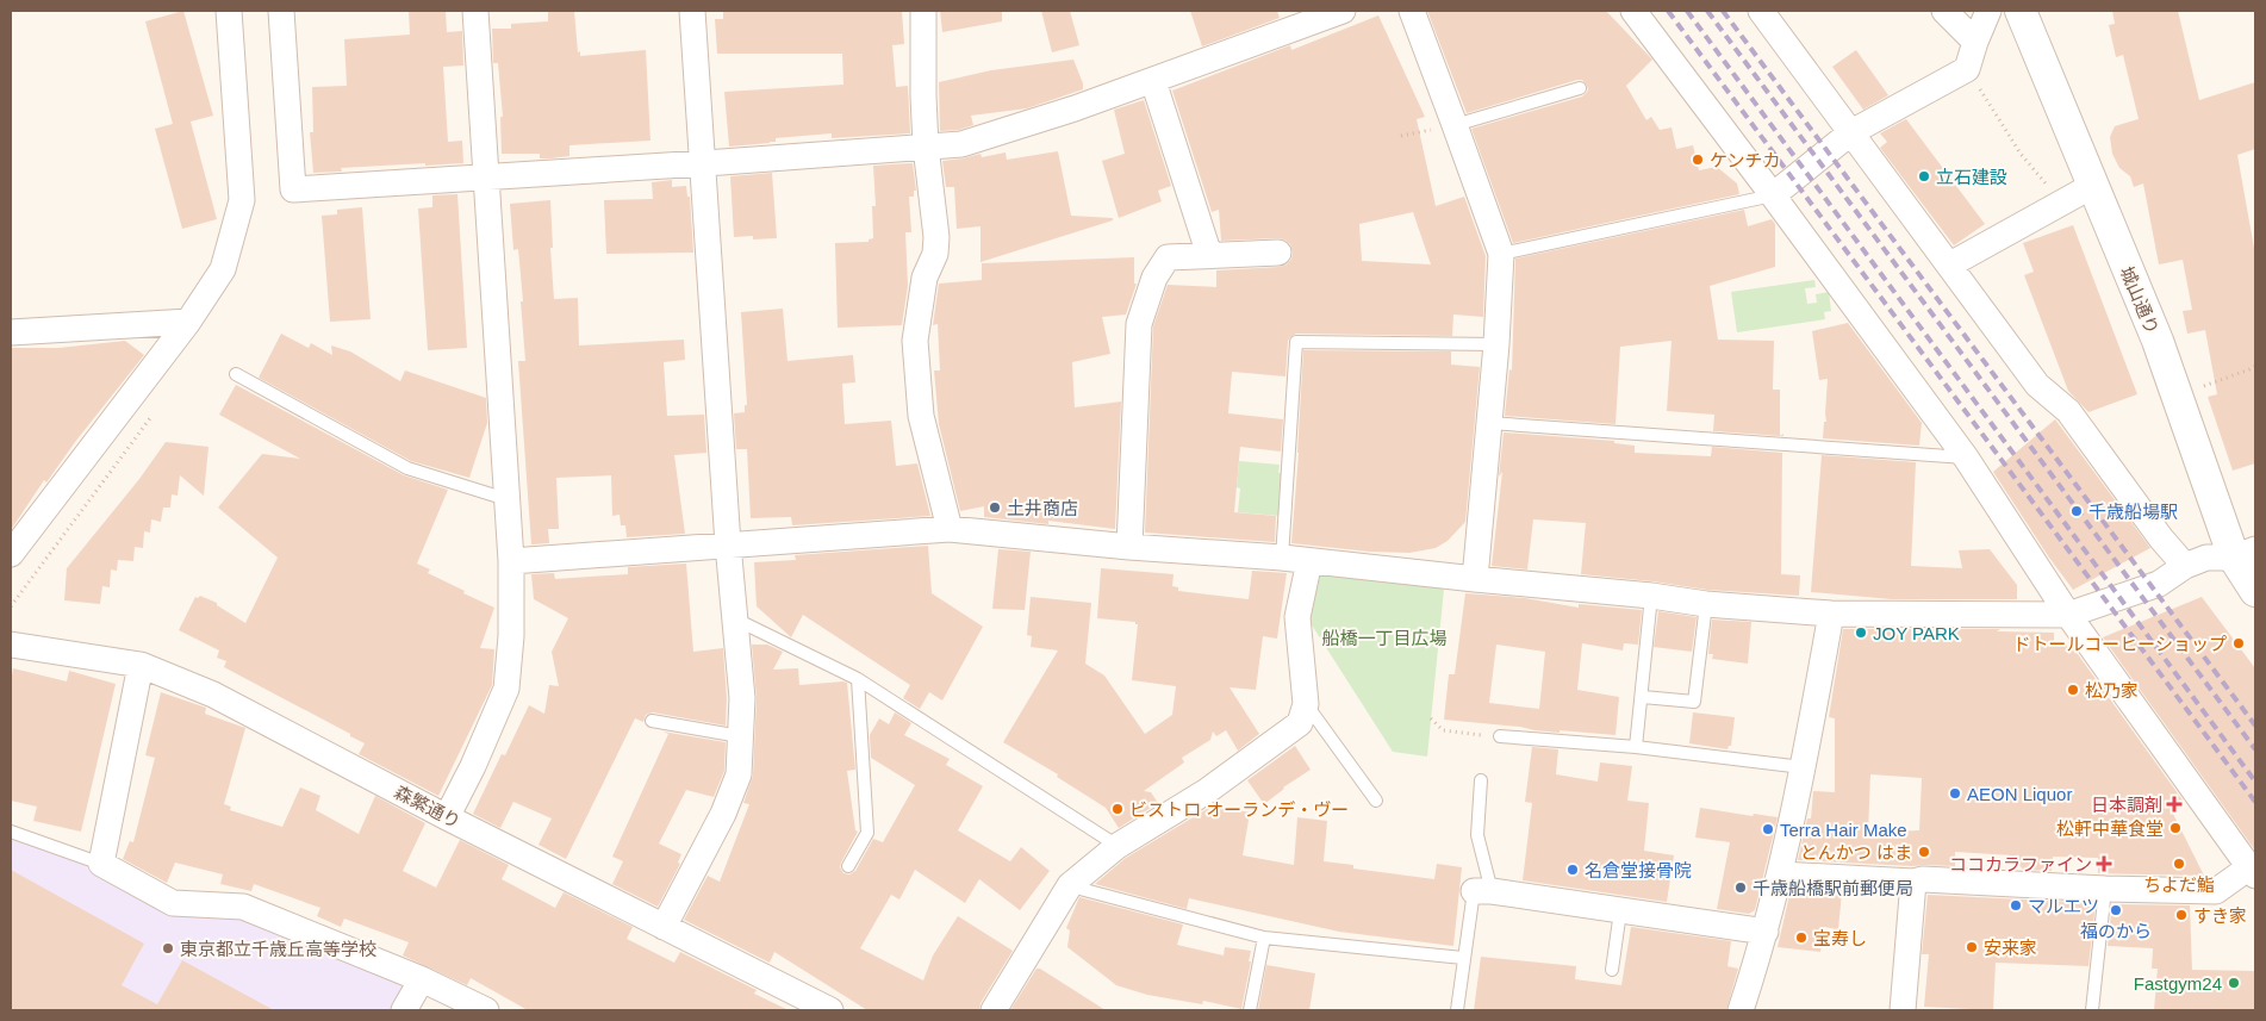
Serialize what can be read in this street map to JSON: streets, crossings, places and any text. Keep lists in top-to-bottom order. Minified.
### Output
{"streets":{"street":["城山通り","森繁通り"]},"parks":["船橋一丁目広場"],"places":{"other":["ケンチカ","立石建設","土井商店","千歳船場駅","JOY PARK","ドトールコーヒーショップ","松乃家","AEON Liquor","ビストロ オーランデ・ヴー","松軒中華食堂","Terra Hair Make","とんかつ はま","ちよだ鮨","名倉堂接骨院","千歳船橋駅前郵便局","マルエツ","福のから","すき家","宝寿し","安来家","東京都立千歳丘高等学校","Fastgym24"],"health":["日本調剤","ココカラファイン"]}}
